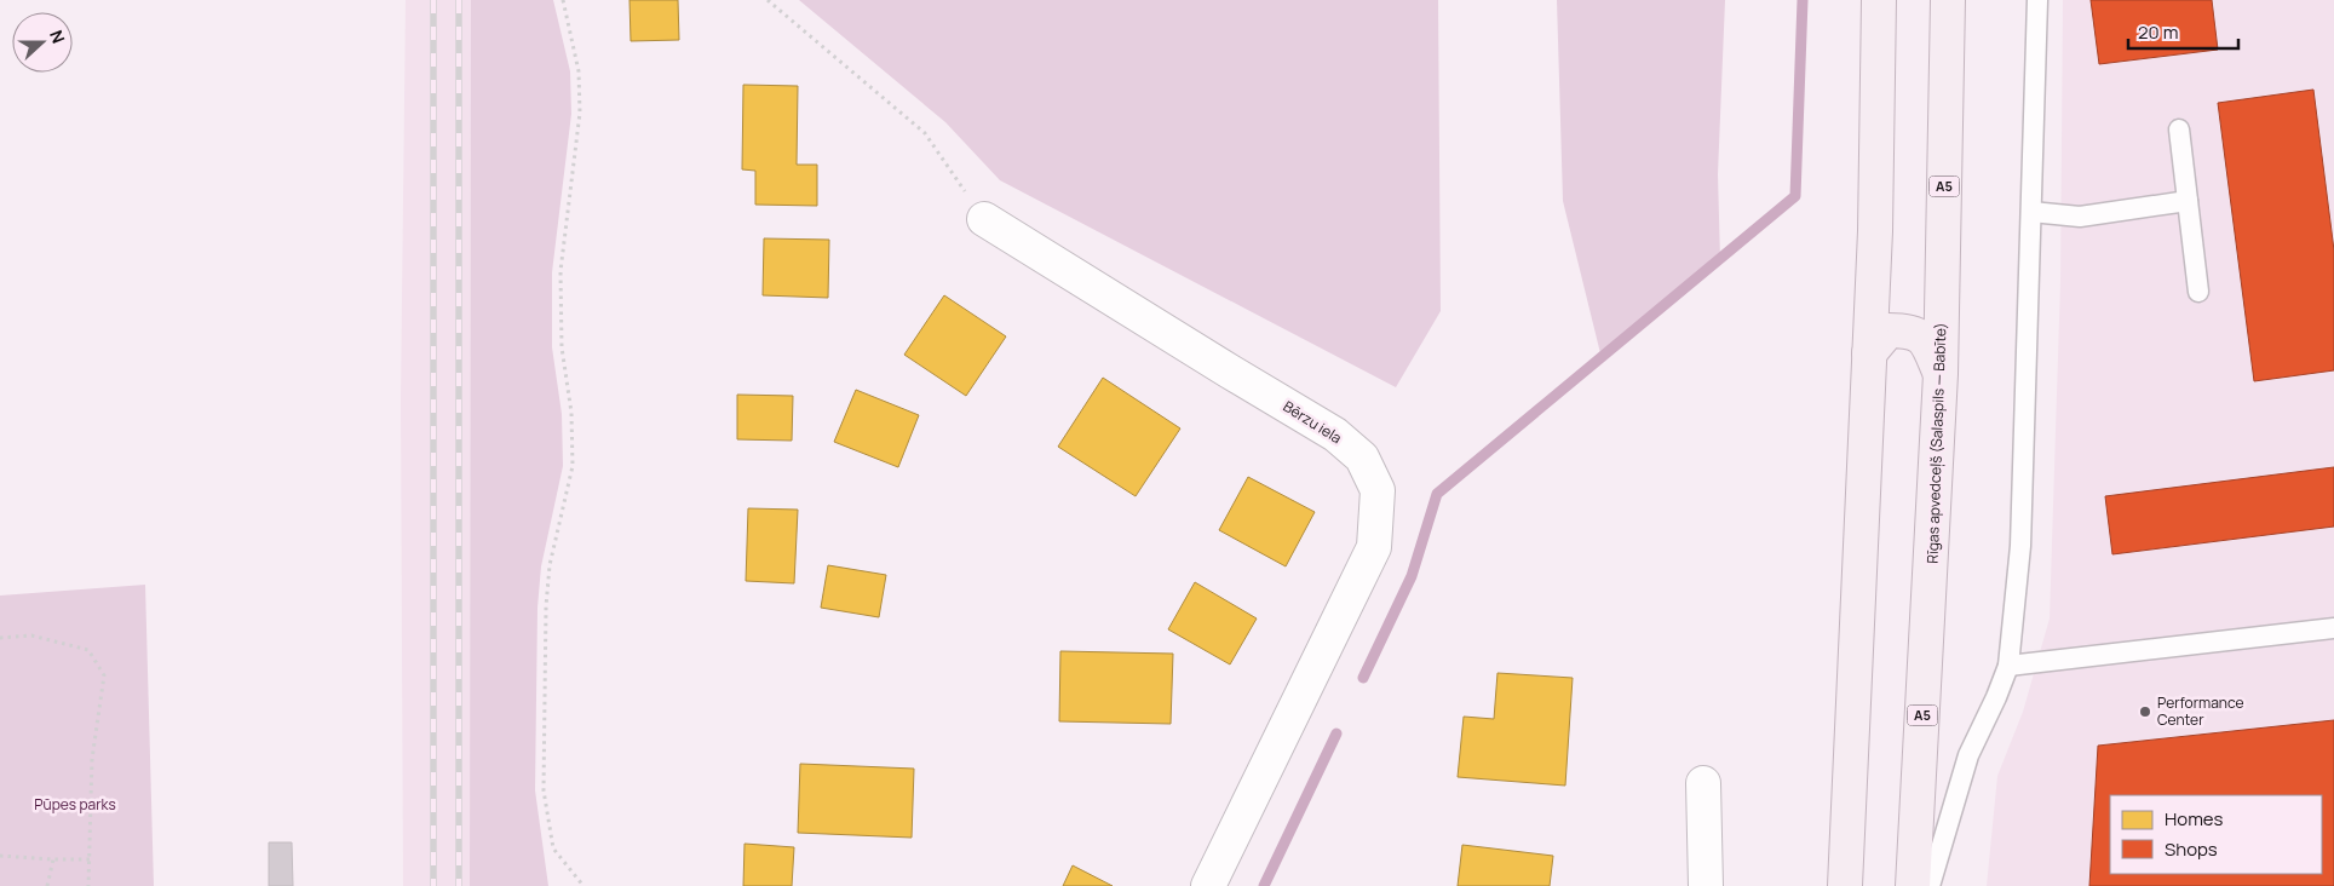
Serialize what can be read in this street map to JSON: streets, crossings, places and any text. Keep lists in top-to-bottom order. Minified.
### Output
{"streets":{"highway":["A5","Rīgas apvedceļš (Salaspils — Babīte)"],"street":["Bērzu iela"]},"parks":["Pūpes parks"],"places":["Performance Center"],"legend":["Homes","Shops"],"scale_bar":"20 m","north":"right"}
